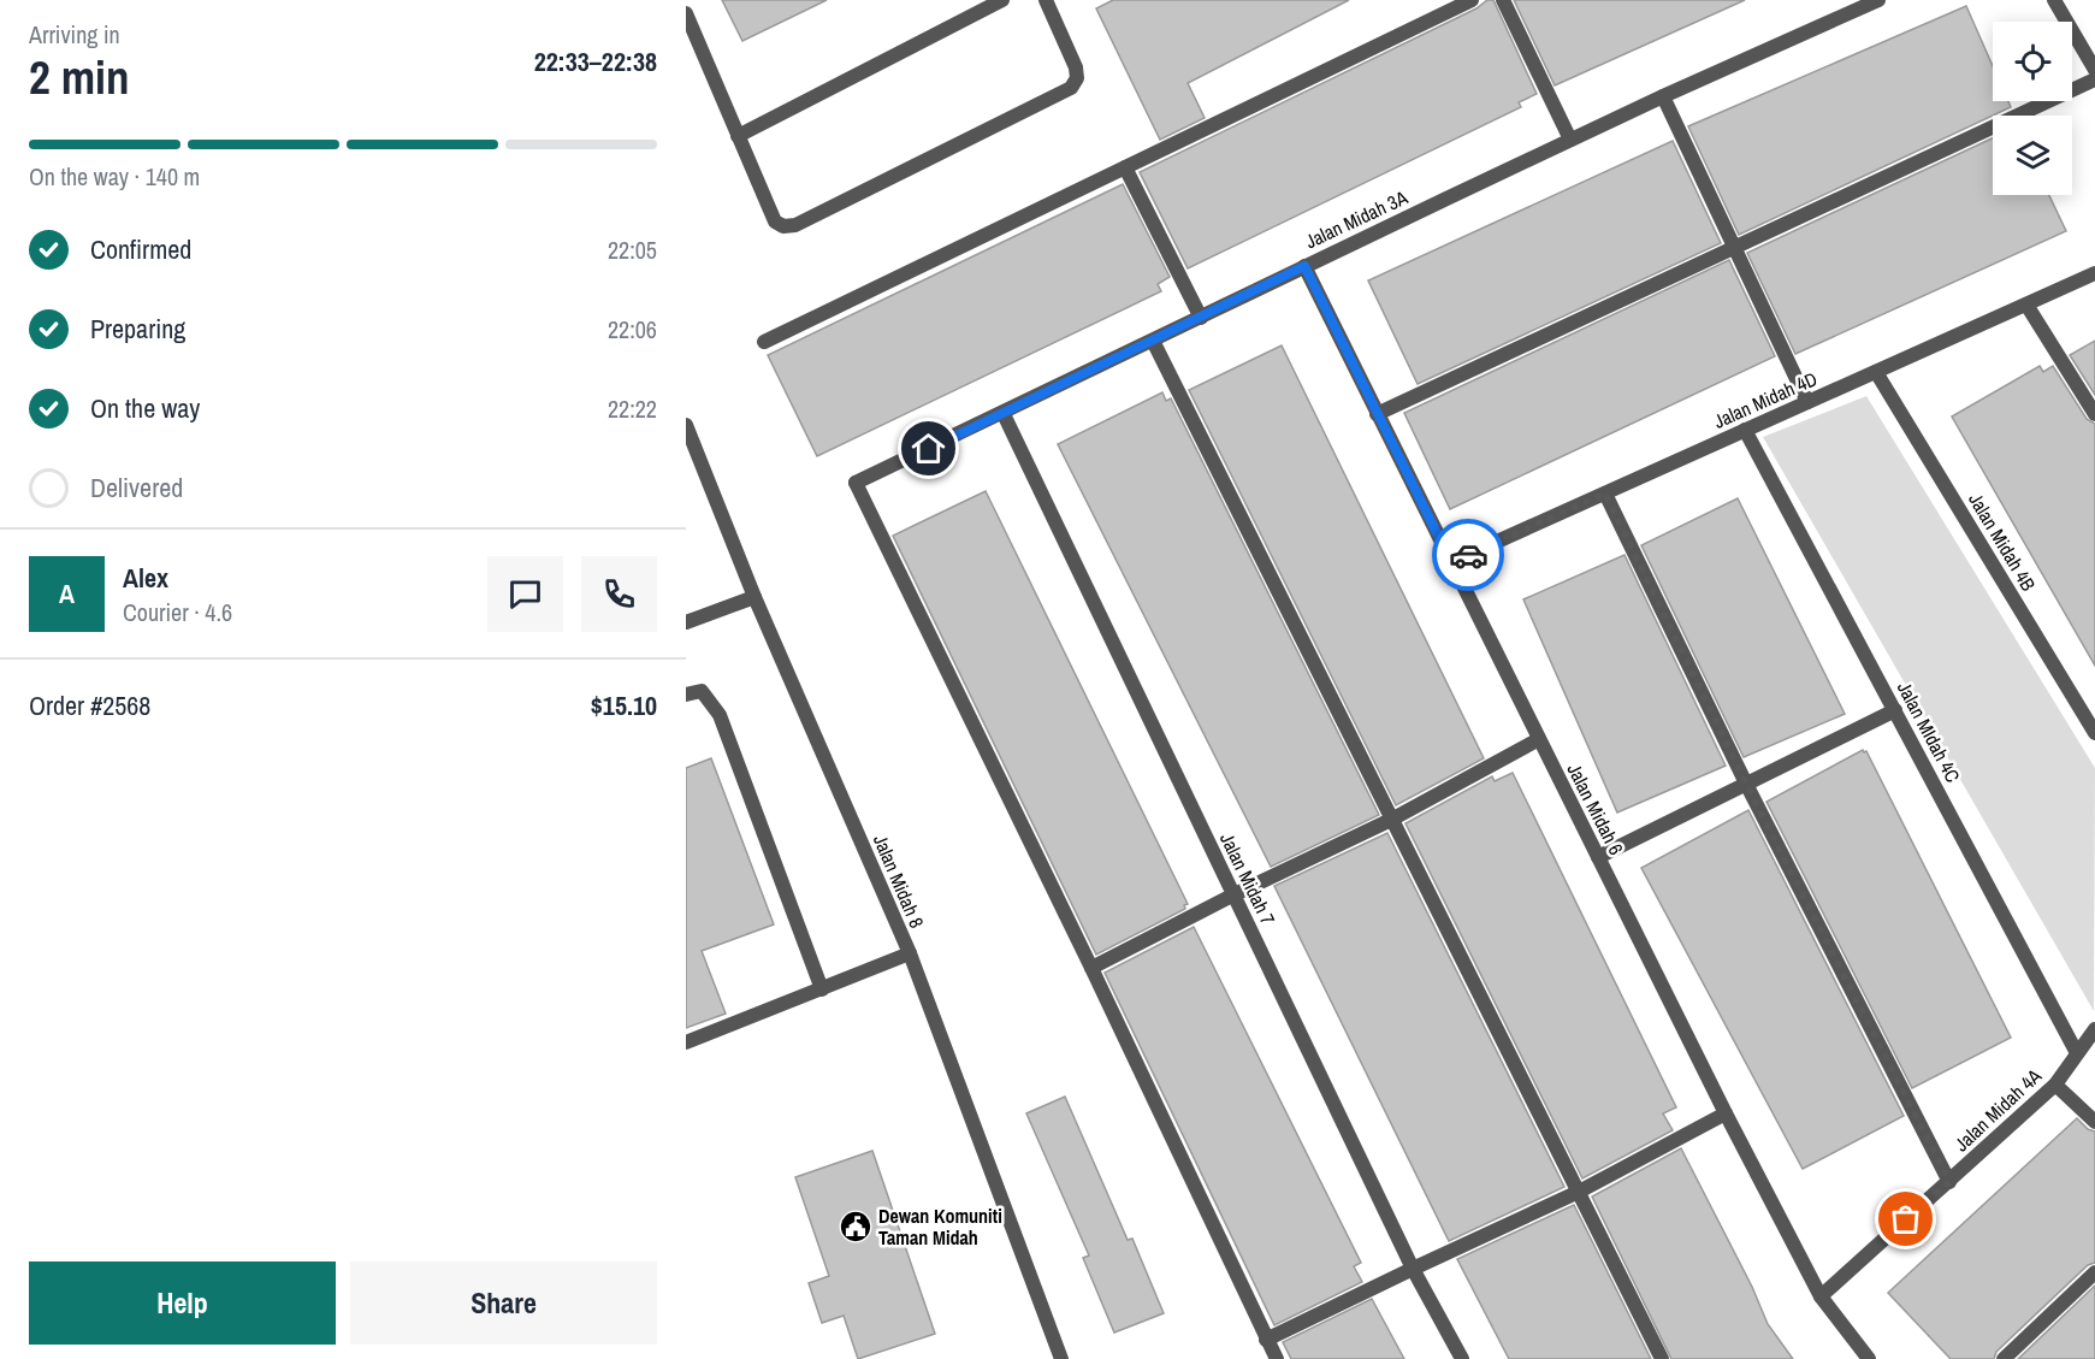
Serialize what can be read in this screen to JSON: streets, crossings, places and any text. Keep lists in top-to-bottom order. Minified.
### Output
{"streets":{"street":["Jalan Midah 3A","Jalan Midah 4D","Jalan Midah 4B","Jalan MIdah 4C","Jalan Midah 6","Jalan Midah 7","Jalan Midah 8","Jalan Midah 4A"]},"crossings":[["Jalan Midah 3A","Jalan Midah 6"],["Jalan Midah 3A","Jalan Midah 7"],["Jalan Midah 4D","Jalan Midah 4B"],["Jalan Midah 4D","Jalan MIdah 4C"],["Jalan Midah 4D","Jalan Midah 6"],["Jalan MIdah 4C","Jalan Midah 4A"],["Jalan Midah 6","Jalan Midah 4A"]],"places":{"public building":["Dewan Komuniti Taman Midah"]},"page":{"heading":["2 min","Arriving in","22:33–22:38"],"panel":["Alex","Courier · 4.6","Order #2568","$15.10"],"bar":"On the way · 140 m","list":[["Confirmed","22:05"],["Preparing","22:06"],["On the way","22:22"],"Delivered"],"round":"A","buttons":["Help","Share"]}}
